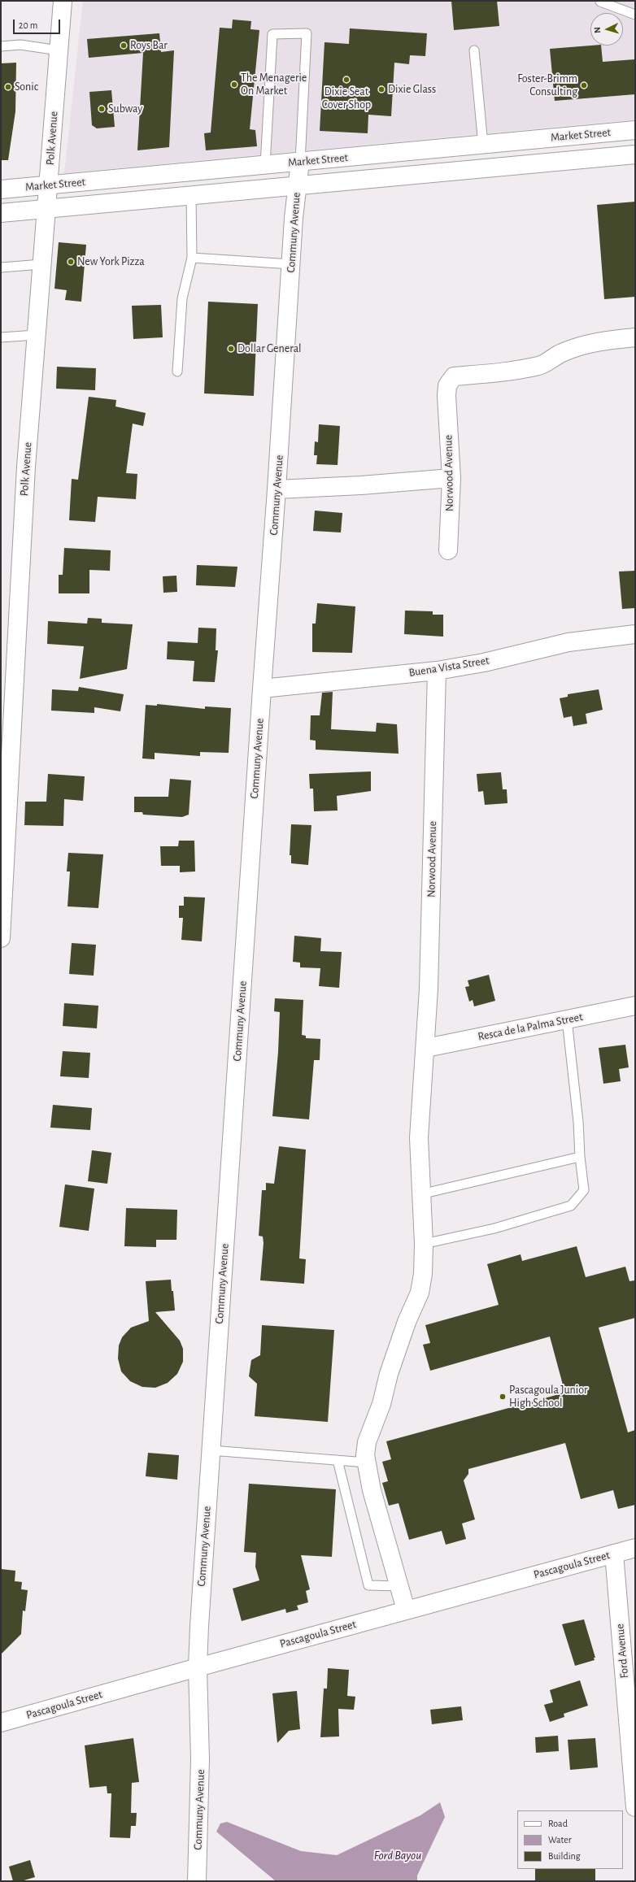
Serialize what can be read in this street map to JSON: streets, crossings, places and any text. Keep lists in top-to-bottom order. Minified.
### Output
{"streets":{"street":["Market Street","Polk Avenue","Communy Avenue","Norwood Avenue","Buena Vista Street","Resca de la Palma Street","Pascagoula Street","Ford Avenue"]},"crossings":[["Market Street","Polk Avenue"],["Market Street","Communy Avenue"],["Communy Avenue","Buena Vista Street"],["Communy Avenue","Pascagoula Street"],["Norwood Avenue","Buena Vista Street"],["Norwood Avenue","Resca de la Palma Street"],["Norwood Avenue","Pascagoula Street"],["Pascagoula Street","Ford Avenue"]],"water":["Ford Bayou"],"places":["Roys Bar","Dixie Seat Cover Shop","The Menagerie On Market","Foster-Brimm Consulting","Sonic","Dixie Glass","Subway","New York Pizza","Dollar General","Pascagoula Junior High School"],"legend":["Road","Water","Building"],"scale_bar":"20 m","north":"left"}
